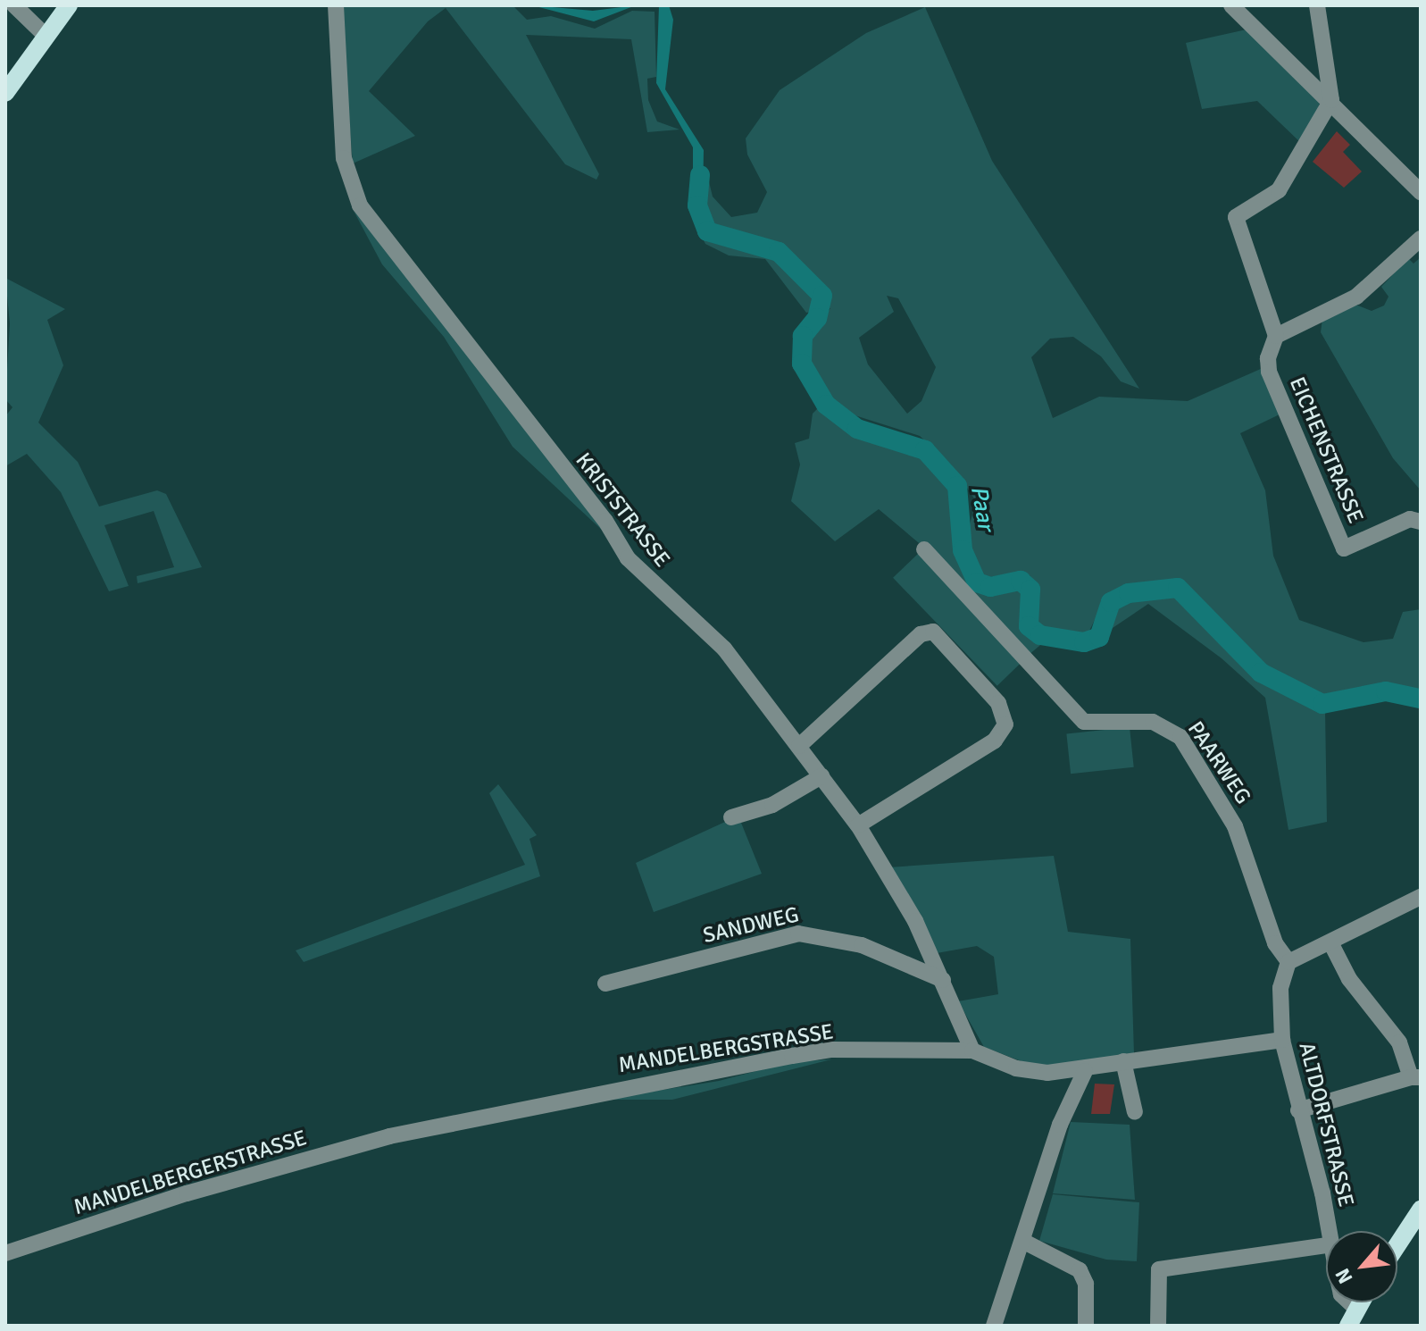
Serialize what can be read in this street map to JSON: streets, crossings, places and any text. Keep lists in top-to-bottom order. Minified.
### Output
{"streets":{"street":["EICHENSTRASSE","KRISTSTRASSE","PAARWEG","SANDWEG","MANDELBERGSTRASSE","ALTDORFSTRASSE","MANDELBERGERSTRASSE"]},"crossings":[["KRISTSTRASSE","SANDWEG"],["KRISTSTRASSE","MANDELBERGSTRASSE"],["PAARWEG","ALTDORFSTRASSE"],["MANDELBERGSTRASSE","ALTDORFSTRASSE"],["MANDELBERGSTRASSE","MANDELBERGERSTRASSE"]],"water":["Paar"],"north":"bottom left"}
